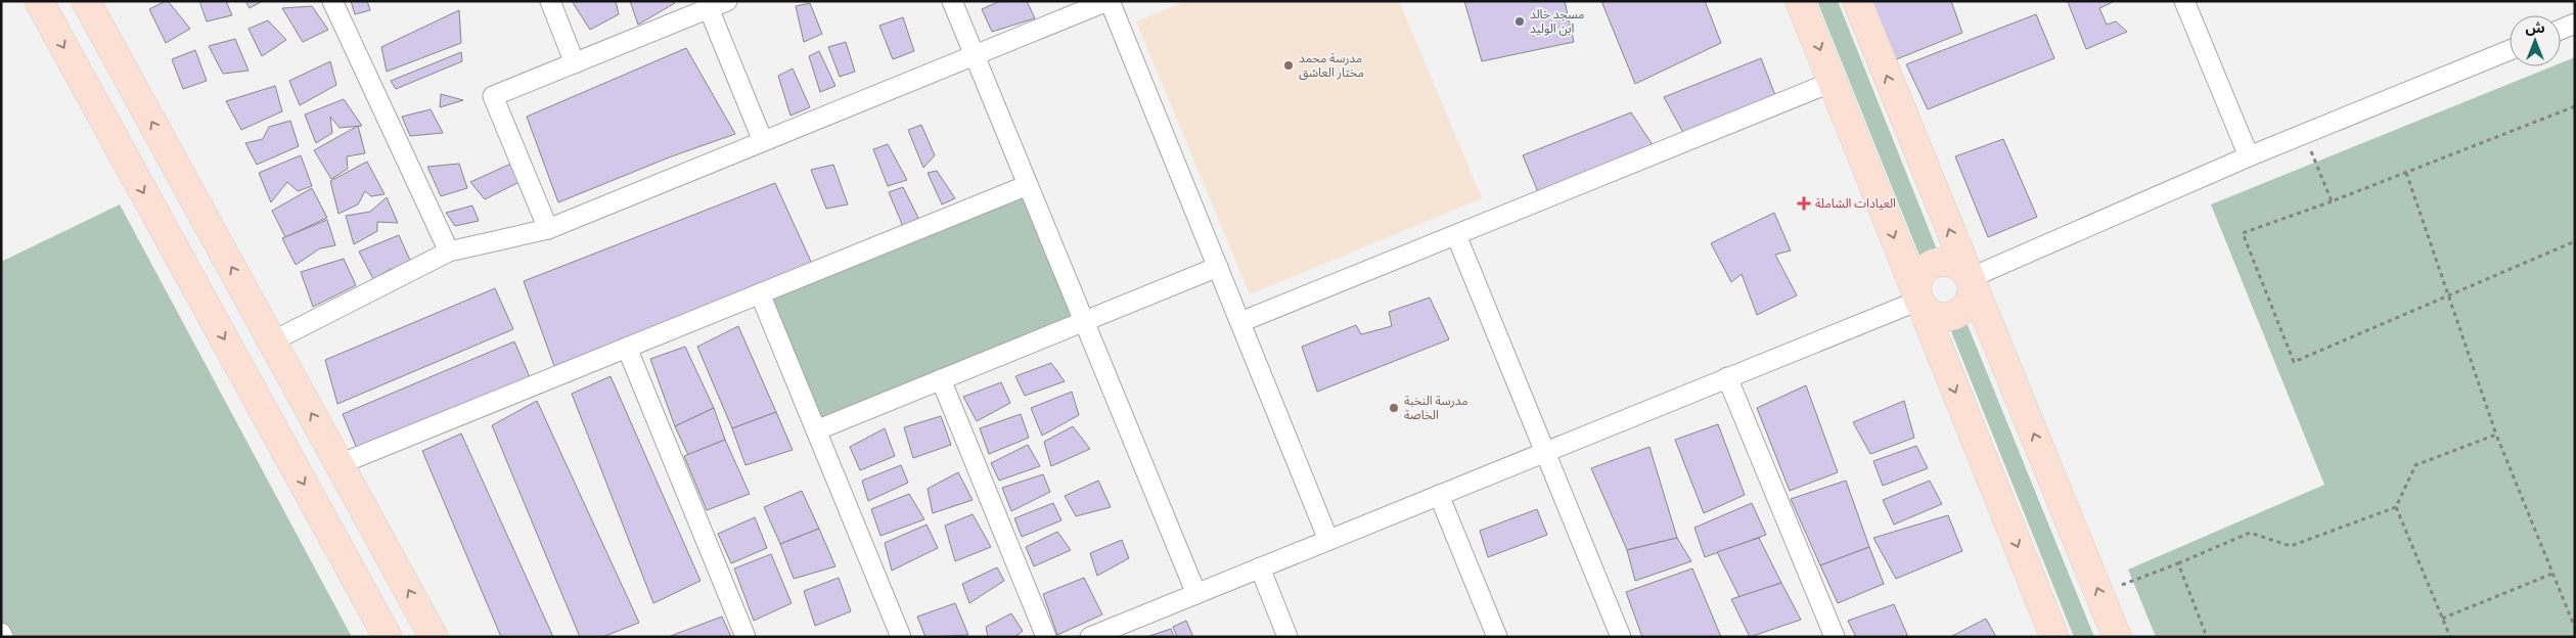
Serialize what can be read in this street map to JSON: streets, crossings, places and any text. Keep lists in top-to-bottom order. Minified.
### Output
{"places":{"other":["مسجد خالد ابن الوليد","مدرسة محمد مختار العاشق","مدرسة النخبة الخاصة"],"health":["العيادات الشاملة"]},"north":"top"}
